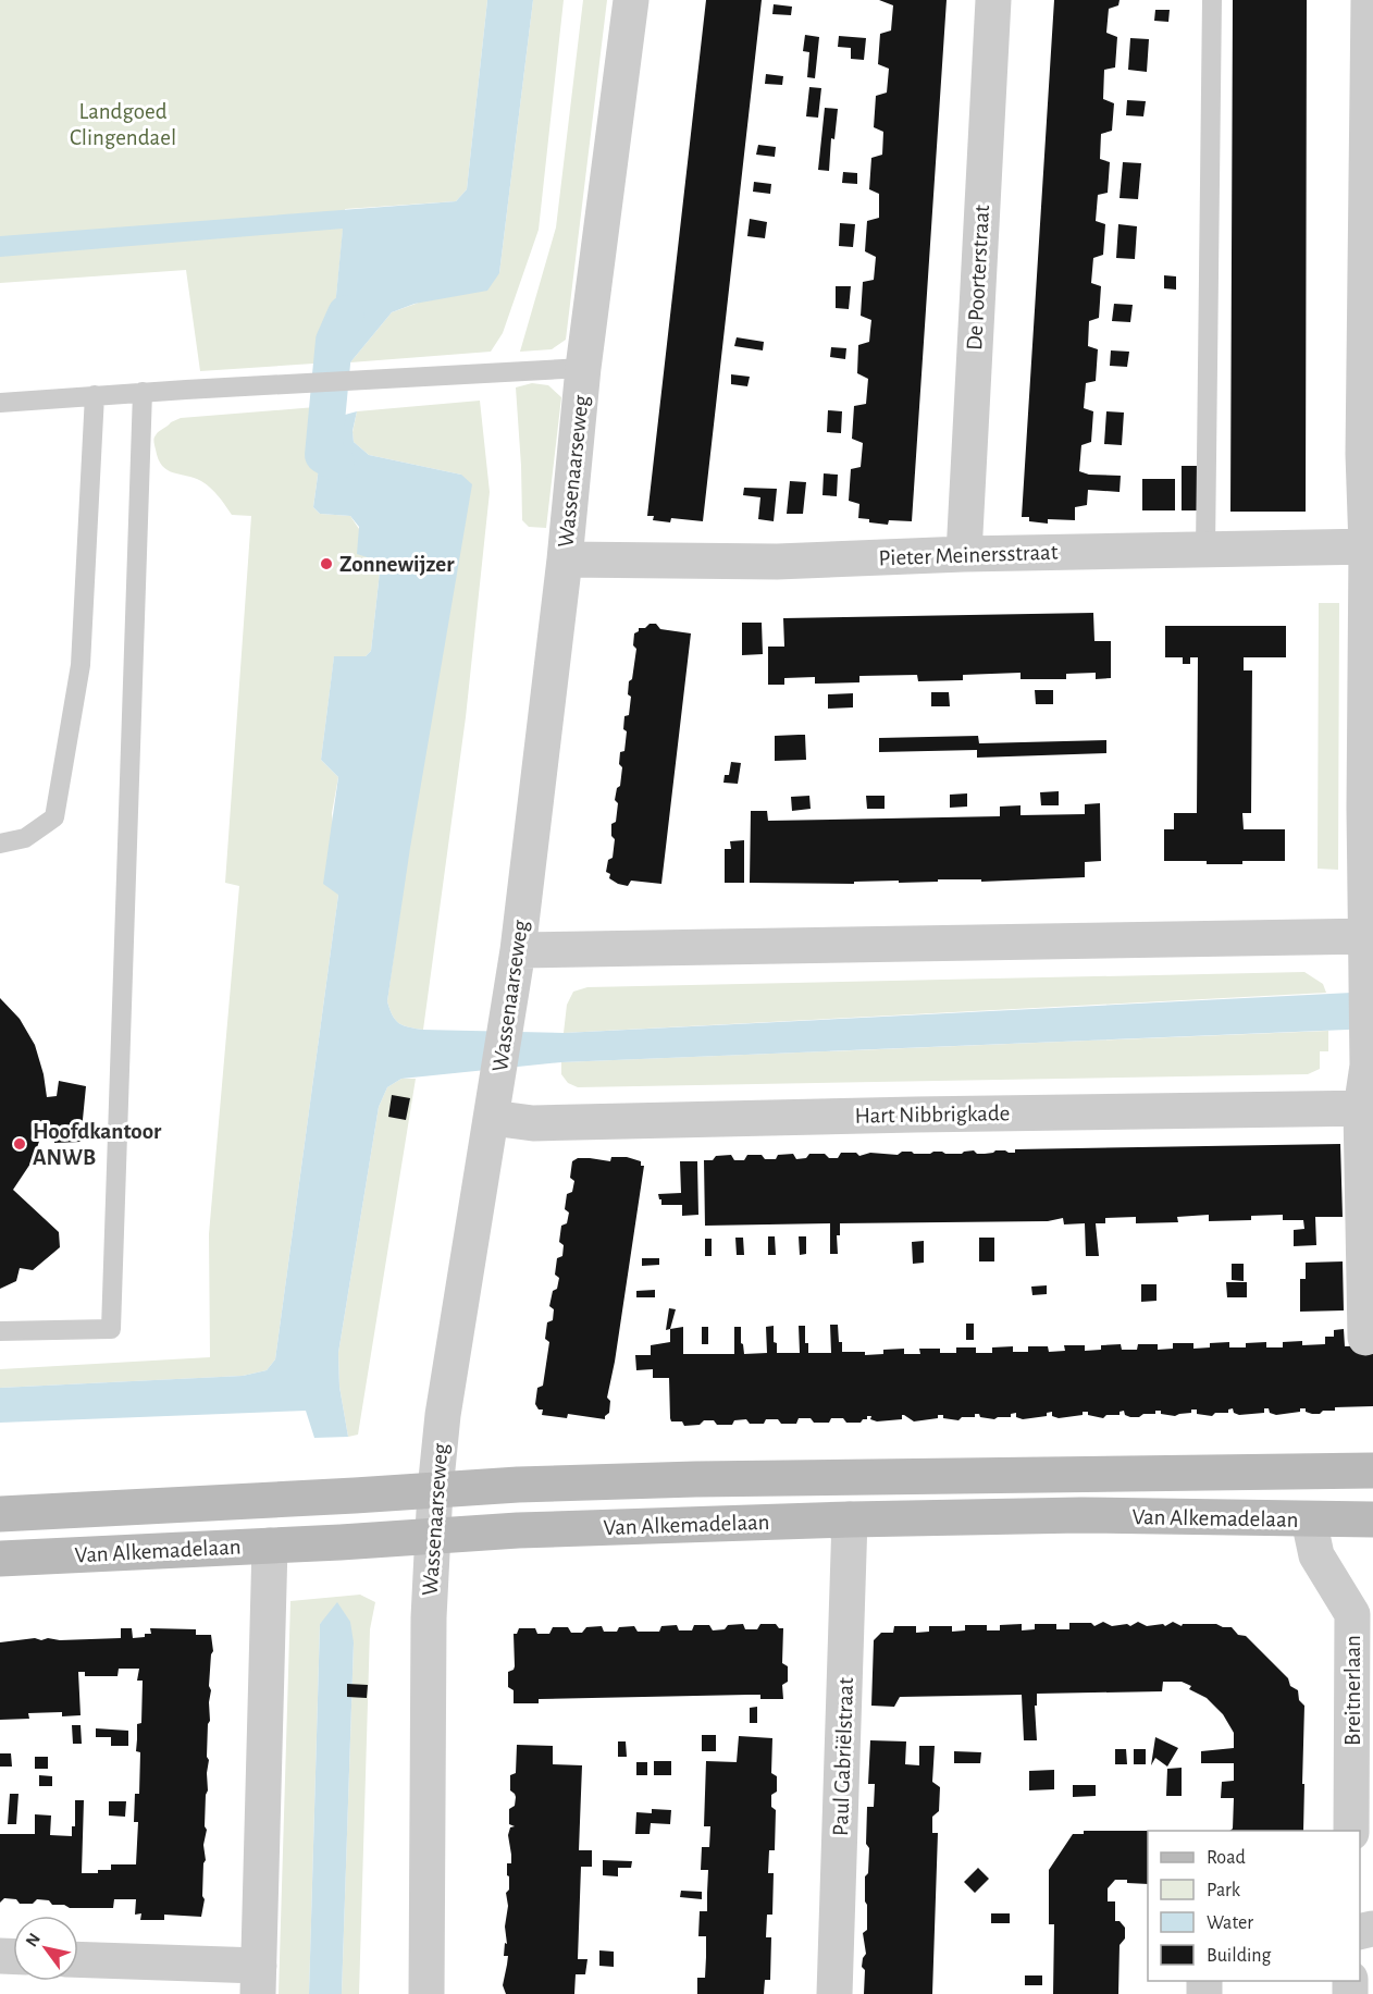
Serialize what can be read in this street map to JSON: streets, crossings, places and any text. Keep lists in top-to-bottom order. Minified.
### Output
{"streets":{"main road":["Van Alkemadelaan"],"street":["De Poorterstraat","Wassenaarseweg","Pieter Meinersstraat","Hart Nibbrigkade","Breitnerlaan","Paul Gabriëlstraat"]},"crossings":[["De Poorterstraat","Pieter Meinersstraat"],["Wassenaarseweg","Pieter Meinersstraat"],["Wassenaarseweg","Hart Nibbrigkade"],["Wassenaarseweg","Van Alkemadelaan"],["Van Alkemadelaan","Breitnerlaan"],["Van Alkemadelaan","Paul Gabriëlstraat"]],"parks":["Landgoed Clingendael"],"places":["Zonnewijzer","Hoofdkantoor ANWB"],"legend":["Road","Park","Water","Building"],"north":"top left"}
